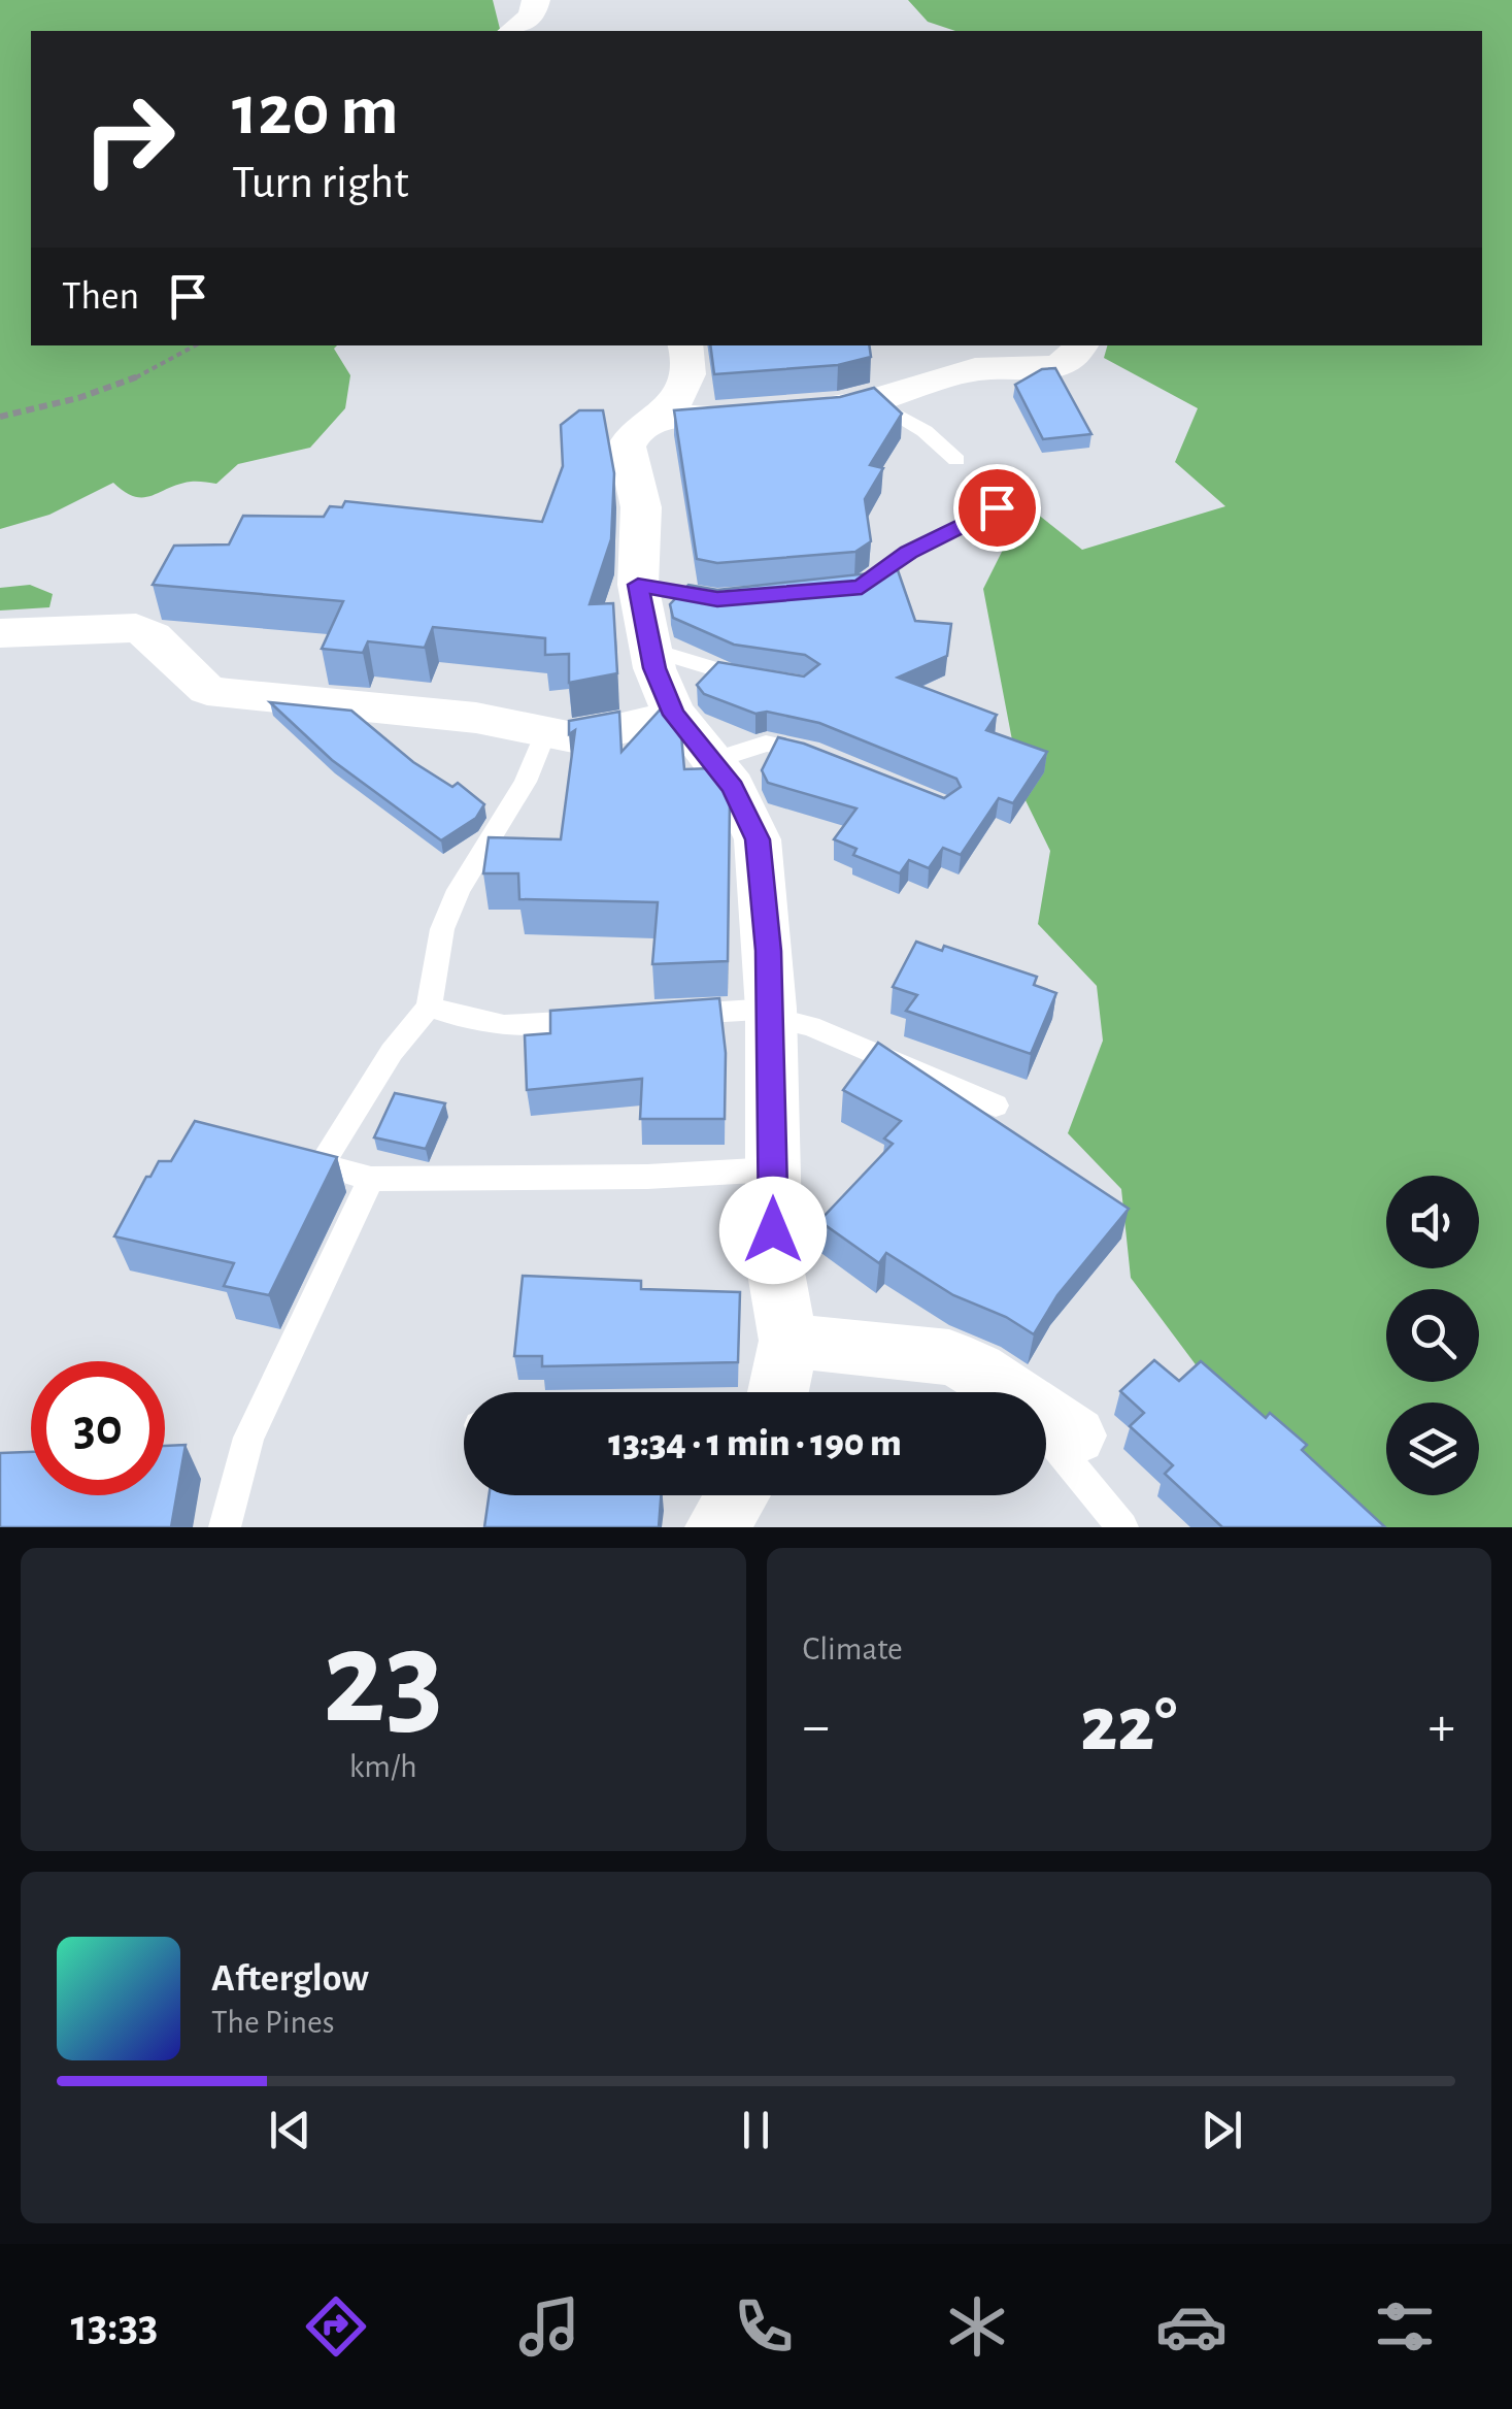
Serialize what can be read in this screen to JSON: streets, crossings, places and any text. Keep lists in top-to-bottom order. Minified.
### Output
{"page":{"turn":["120 m","Turn right"],"then":"Then","limit":"30","trip":"13:34 · 1 min · 190 m","tile":[["23","km/h"],"Climate"],"heat":["−","22°","+"],"song":["Afterglow","The Pines"],"tabs":"13:33"}}
